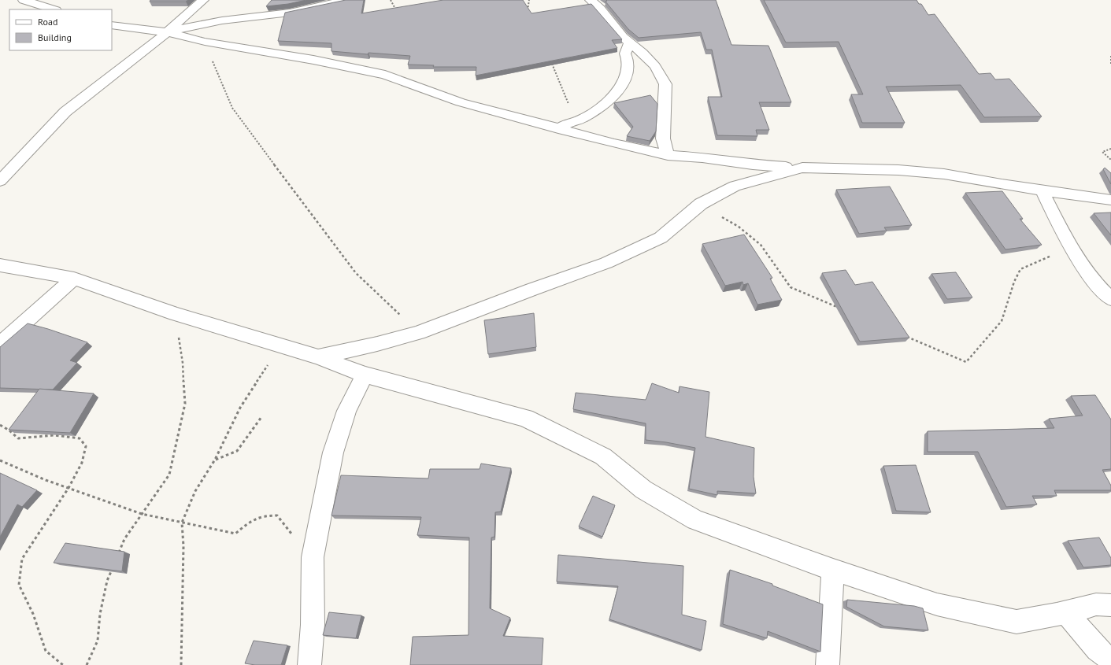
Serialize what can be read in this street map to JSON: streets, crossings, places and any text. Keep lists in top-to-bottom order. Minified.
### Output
{"legend":["Road","Building"]}
